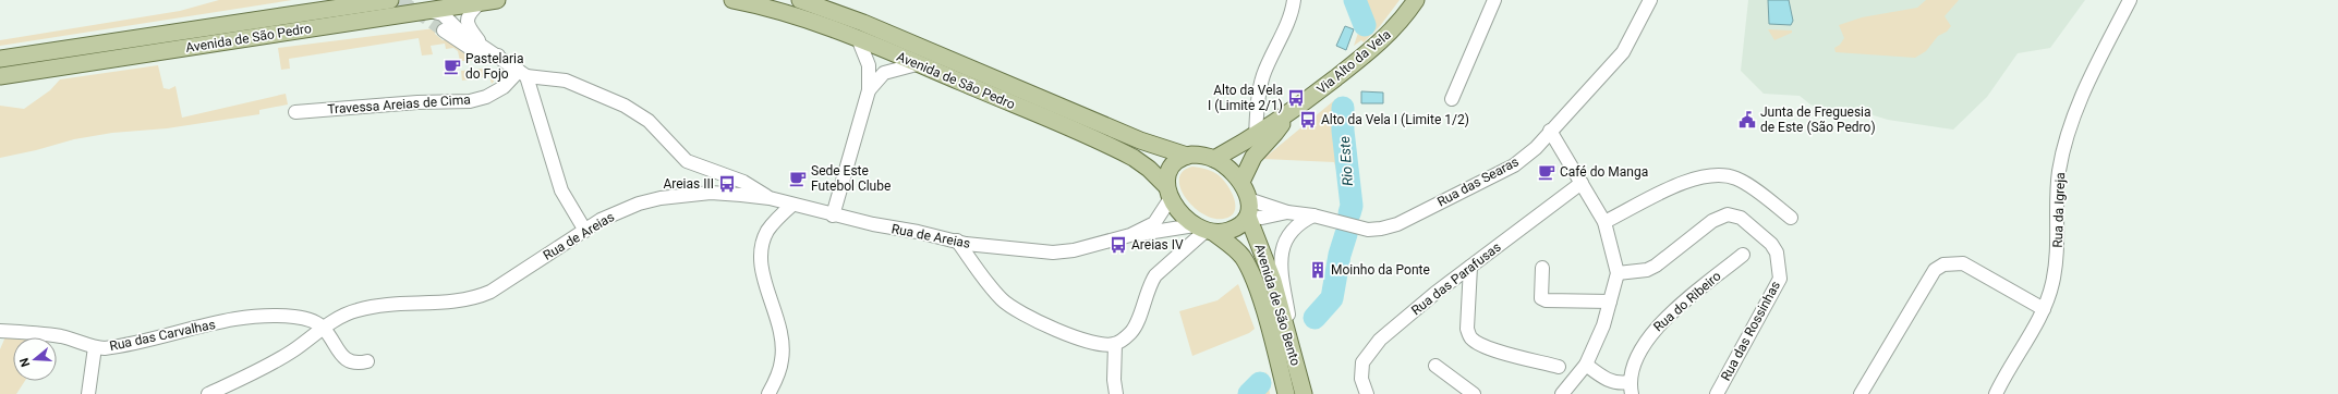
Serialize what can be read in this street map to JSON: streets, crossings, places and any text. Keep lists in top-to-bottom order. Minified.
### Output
{"streets":{"main road":["Avenida de São Pedro","Via Alto da Vela","Avenida de São Bento"],"street":["Travessa Areias de Cima","Rua das Searas","Rua da Igreja","Rua de Areias","Rua das Parafusas","Rua do Ribeiro","Rua das Rossinhas","Rua das Carvalhas"]},"crossings":[["Avenida de São Pedro","Via Alto da Vela"],["Avenida de São Pedro","Rua das Searas"],["Avenida de São Pedro","Rua de Areias"],["Avenida de São Pedro","Avenida de São Bento"],["Via Alto da Vela","Rua das Searas"],["Via Alto da Vela","Rua de Areias"],["Via Alto da Vela","Avenida de São Bento"],["Rua das Searas","Rua de Areias"],["Rua das Searas","Avenida de São Bento"],["Rua de Areias","Avenida de São Bento"],["Rua de Areias","Rua das Carvalhas"]],"water":["Rio Este"],"places":{"cafe":["Pastelaria do Fojo","Café do Manga","Sede Este Futebol Clube"],"bus stop":["Alto da Vela I (Limite 2/1)","Alto da Vela I (Limite 1/2)","Areias III","Areias IV"],"public building":["Junta de Freguesia de Este (São Pedro)"],"building":["Moinho da Ponte"]},"north":"left"}
